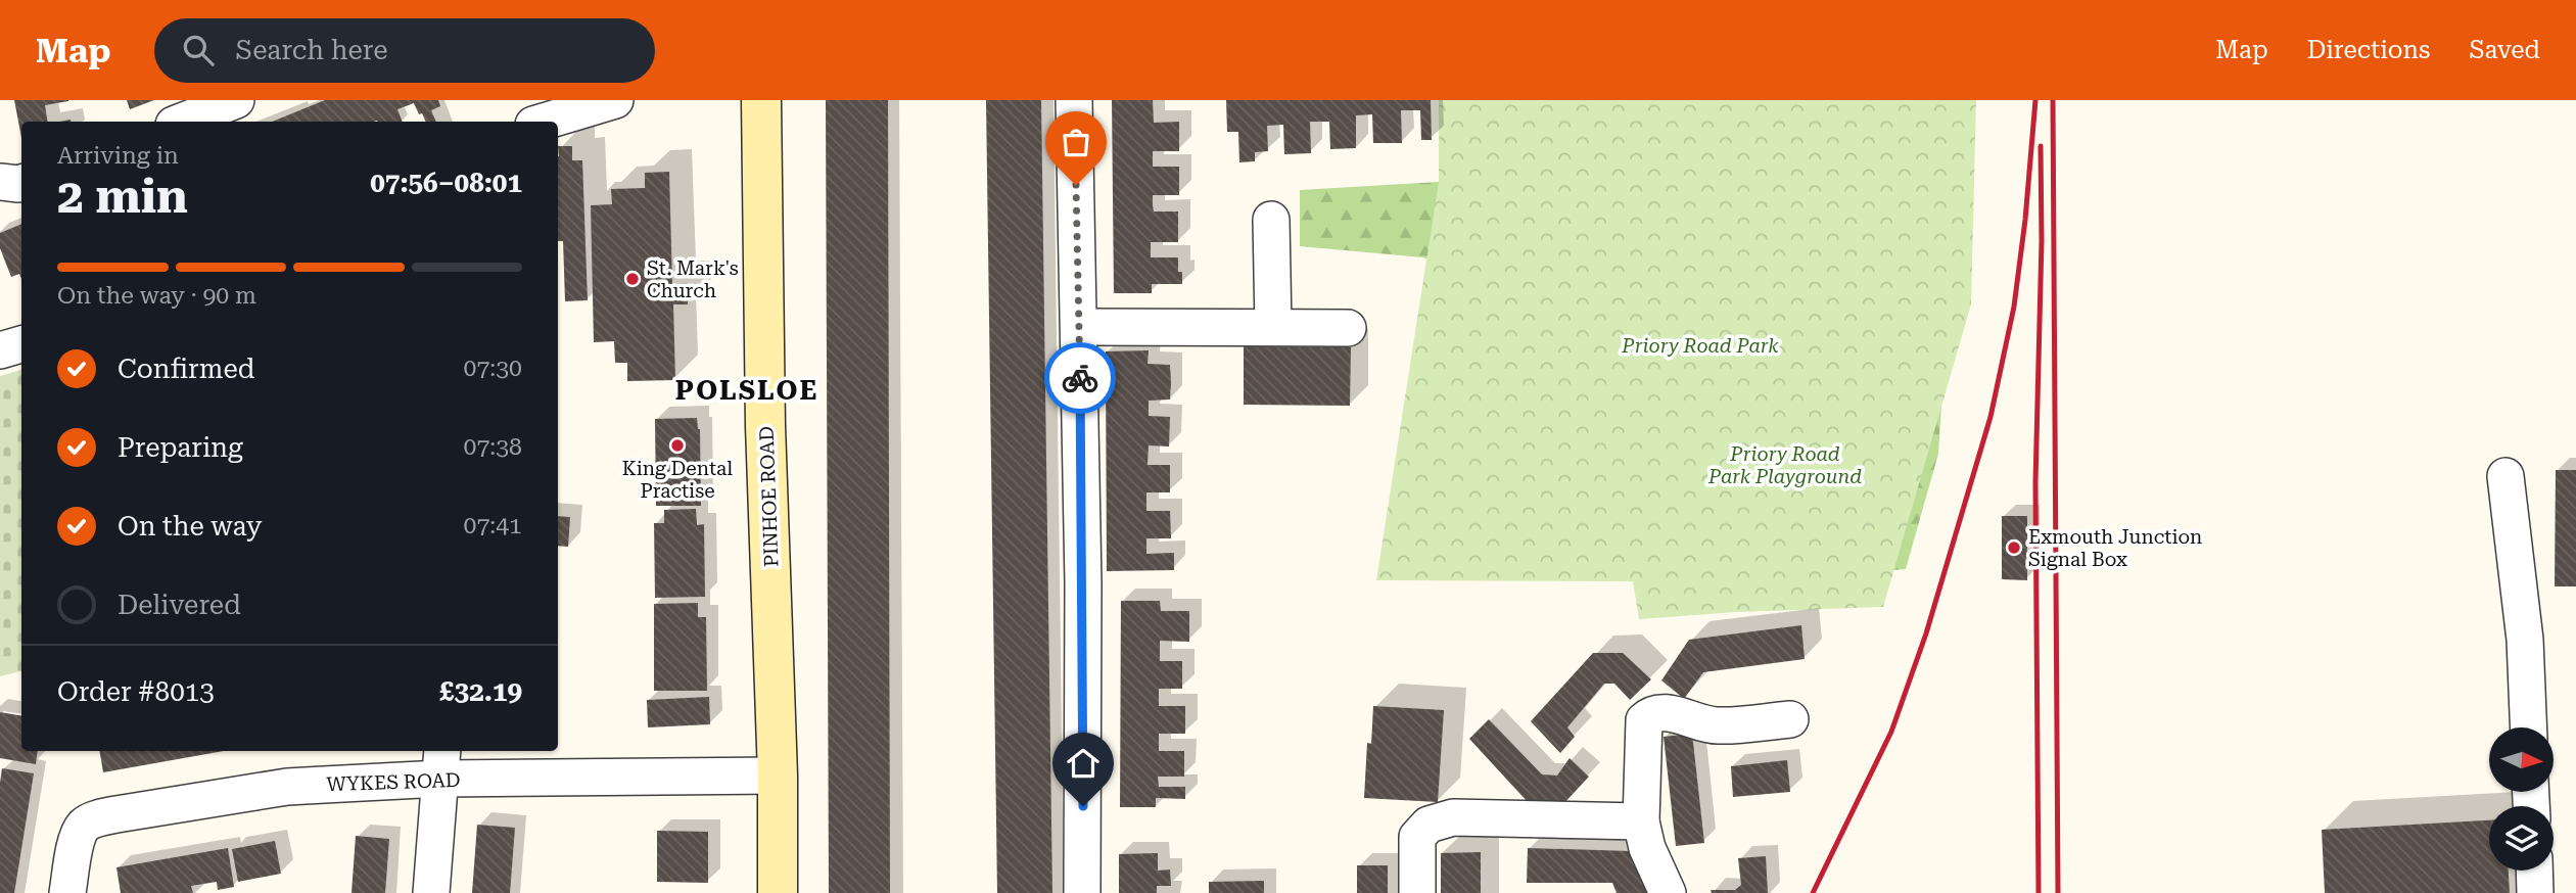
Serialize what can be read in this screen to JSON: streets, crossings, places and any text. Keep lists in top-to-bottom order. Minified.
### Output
{"streets":{"main road":["PINHOE ROAD"],"street":["WYKES ROAD"]},"crossings":[["PINHOE ROAD","WYKES ROAD"]],"districts":["POLSLOE"],"parks":["Priory Road Park","Priory Road Park Playground"],"places":["St. Mark's Church","King Dental Practise","Exmouth Junction Signal Box"],"north":"right","page":{"header":"Map","search":"Search here","nav":["Map","Directions","Saved"],"heading":["2 min","Arriving in","07:56–08:01"],"panel":["Order #8013","£32.19"],"bar":"On the way · 90 m","list":[["Confirmed","07:30"],["Preparing","07:38"],["On the way","07:41"],"Delivered"]}}
